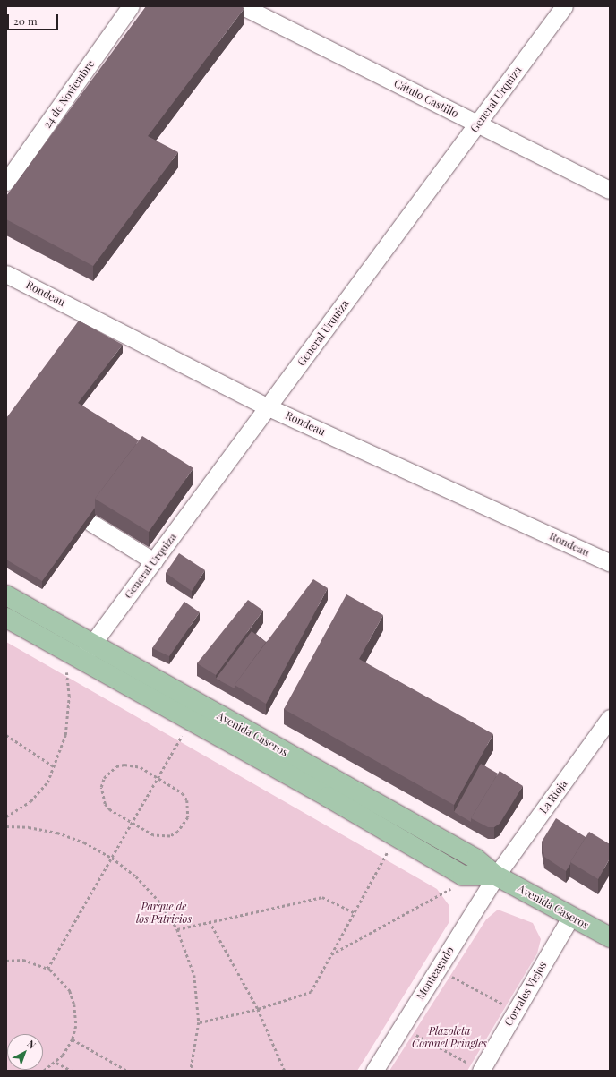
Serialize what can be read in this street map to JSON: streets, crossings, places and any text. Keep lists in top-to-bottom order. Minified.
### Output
{"streets":{"main road":["Avenida Caseros"],"street":["24 de Noviembre","Cátulo Castillo","General Urquiza","Rondeau","La Rioja","Monteagudo","Corrales Viejos"]},"crossings":[["Cátulo Castillo","General Urquiza"],["General Urquiza","Rondeau"],["General Urquiza","Avenida Caseros"],["Avenida Caseros","La Rioja"],["Avenida Caseros","Monteagudo"],["Avenida Caseros","Corrales Viejos"],["La Rioja","Monteagudo"]],"parks":["Parque de los Patricios","Plazoleta Coronel Pringles"],"scale_bar":"20 m","north":"top right"}
